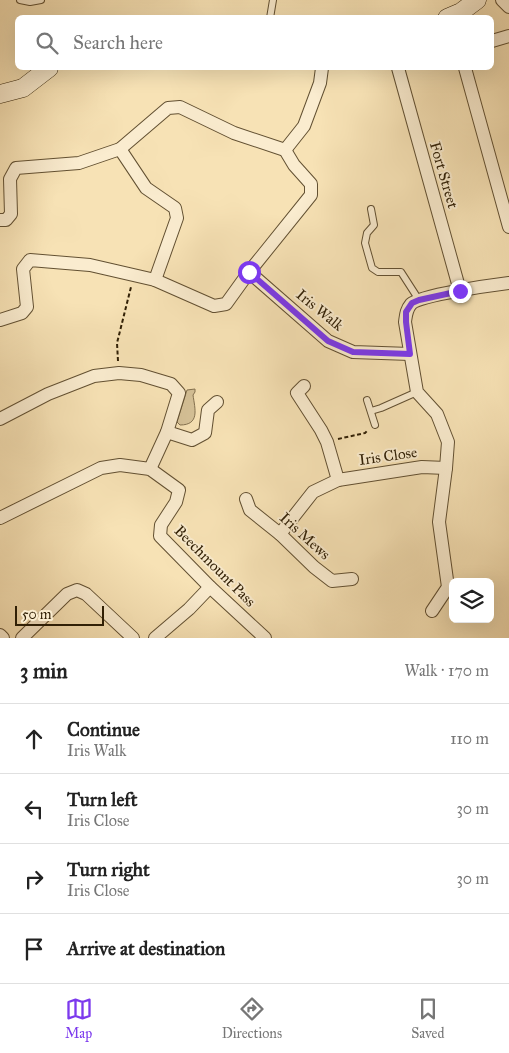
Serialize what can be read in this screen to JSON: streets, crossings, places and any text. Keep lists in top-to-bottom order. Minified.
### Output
{"streets":{"street":["Fort Street","Iris Walk","Iris Close","Iris Mews","Beechmount Pass"]},"crossings":[["Iris Close","Iris Mews"]],"scale_bar":"50 m","page":{"search":"Search here","scale":"50 m","heading":["3 min","Walk · 170 m"],"list":[["Continue","Iris Walk","110 m"],["Turn left","Iris Close","30 m"],["Turn right","Iris Close","30 m"],"Arrive at destination"],"nav":["Map","Directions","Saved"]}}
